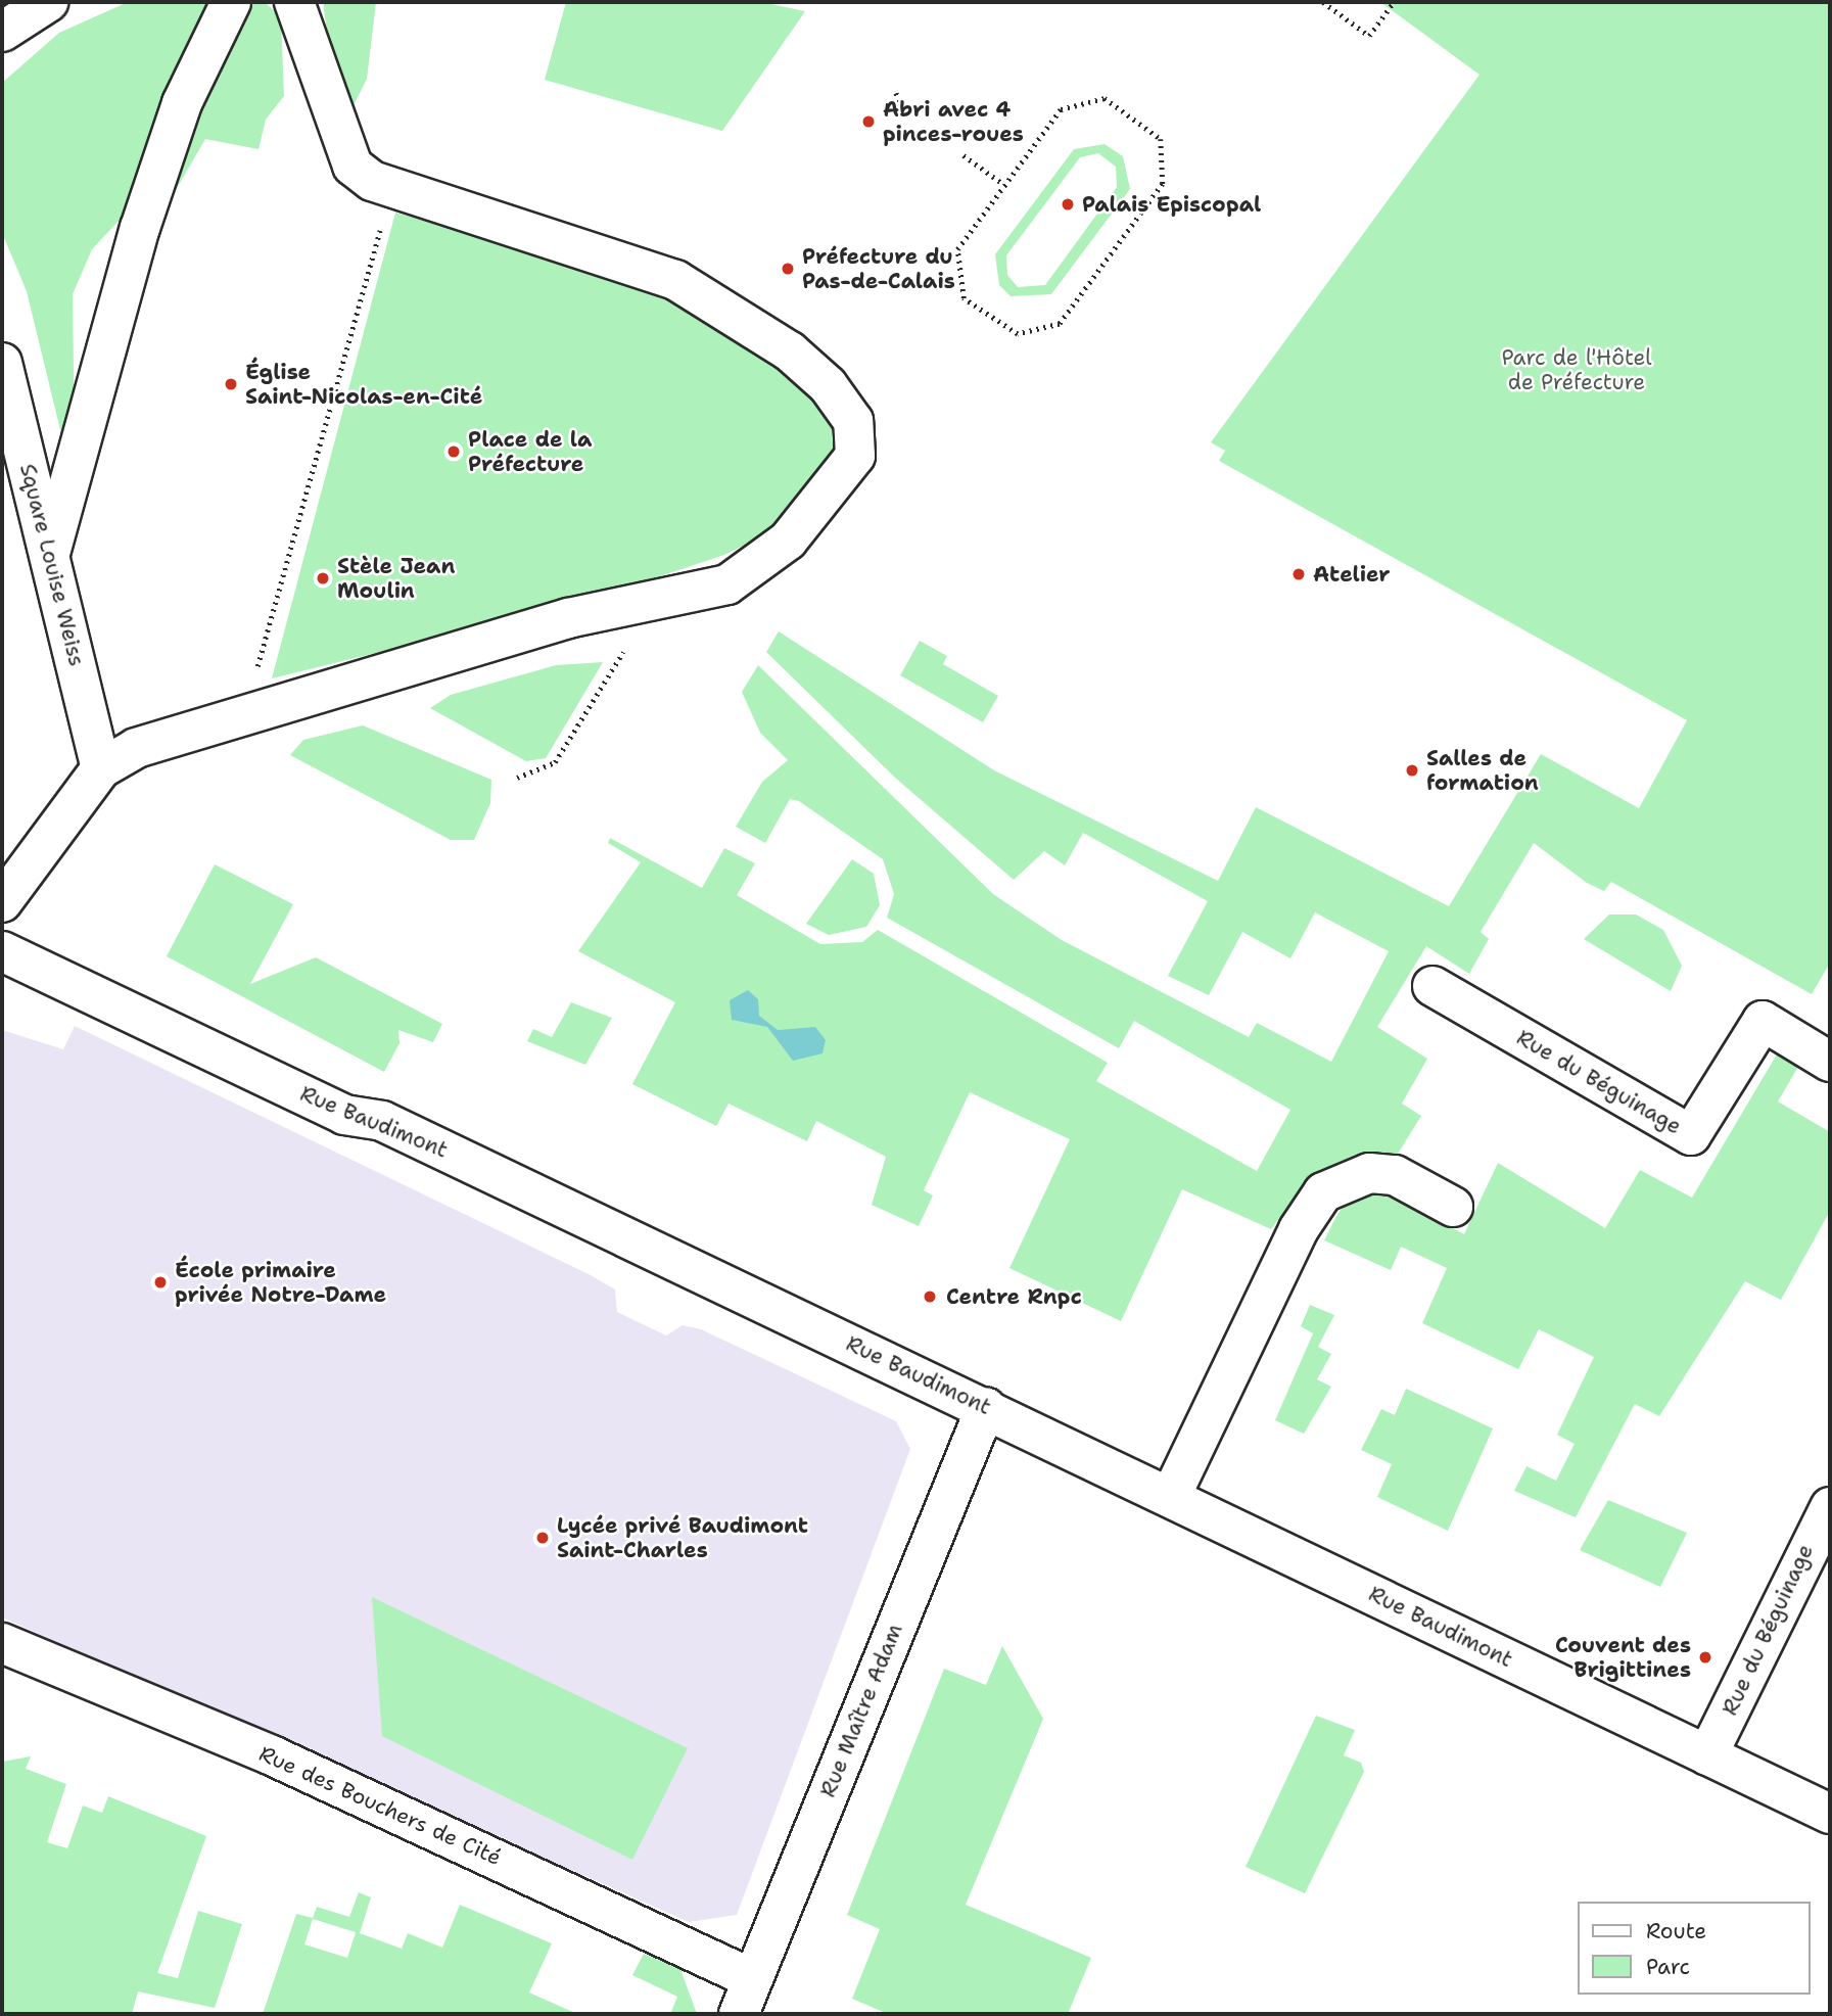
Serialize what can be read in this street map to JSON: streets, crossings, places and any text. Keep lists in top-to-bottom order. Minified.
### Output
{"streets":{"street":["Square Louise Weiss","Rue du Béguinage","Rue Baudimont","Rue Maître Adam","Rue des Bouchers de Cité"]},"crossings":[["Rue du Béguinage","Rue Baudimont"],["Rue Baudimont","Rue Maître Adam"],["Rue Maître Adam","Rue des Bouchers de Cité"]],"parks":["Parc de l'Hôtel de Préfecture"],"places":["Abri avec 4 pinces-roues","Palais Episcopal","Préfecture du Pas-de-Calais","Église Saint-Nicolas-en-Cité","Place de la Préfecture","Atelier","Stèle Jean Moulin","Salles de formation","École primaire privée Notre-Dame","Centre Rnpc","Lycée privé Baudimont Saint-Charles","Couvent des Brigittines"],"legend":["Route","Parc"]}
